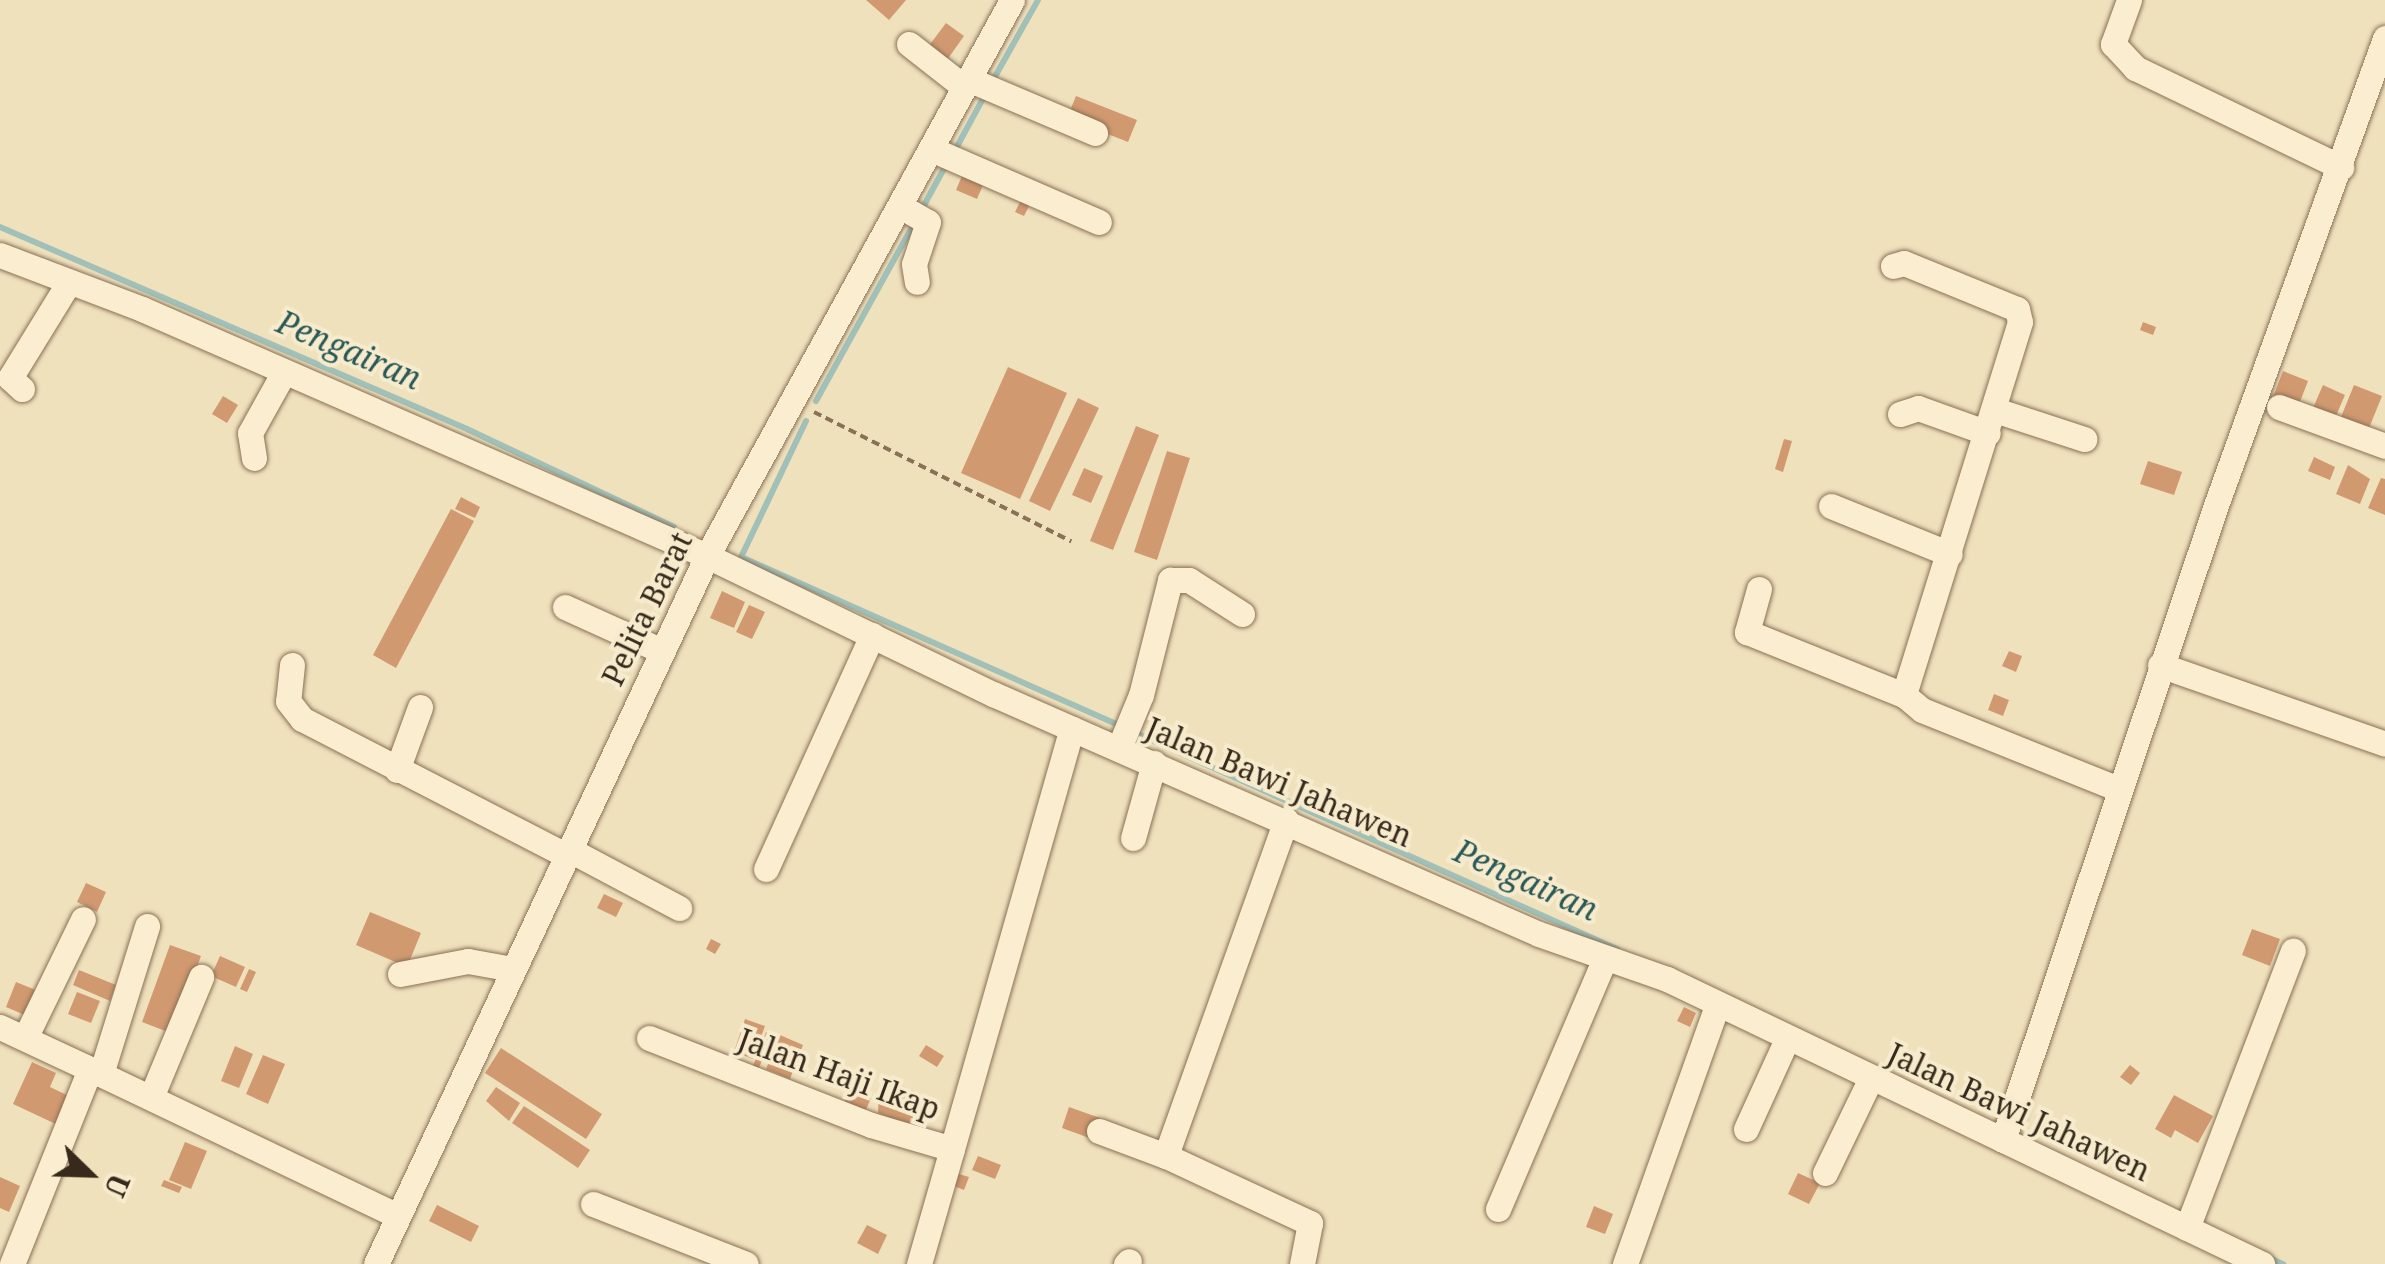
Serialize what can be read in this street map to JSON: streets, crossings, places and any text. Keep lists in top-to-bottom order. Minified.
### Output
{"streets":{"street":["Pelita Barat","Jalan Bawi Jahawen","Jalan Haji Ikap"]},"crossings":[["Pelita Barat","Jalan Bawi Jahawen"]],"water":["Pengairan"],"north":"bottom right"}
